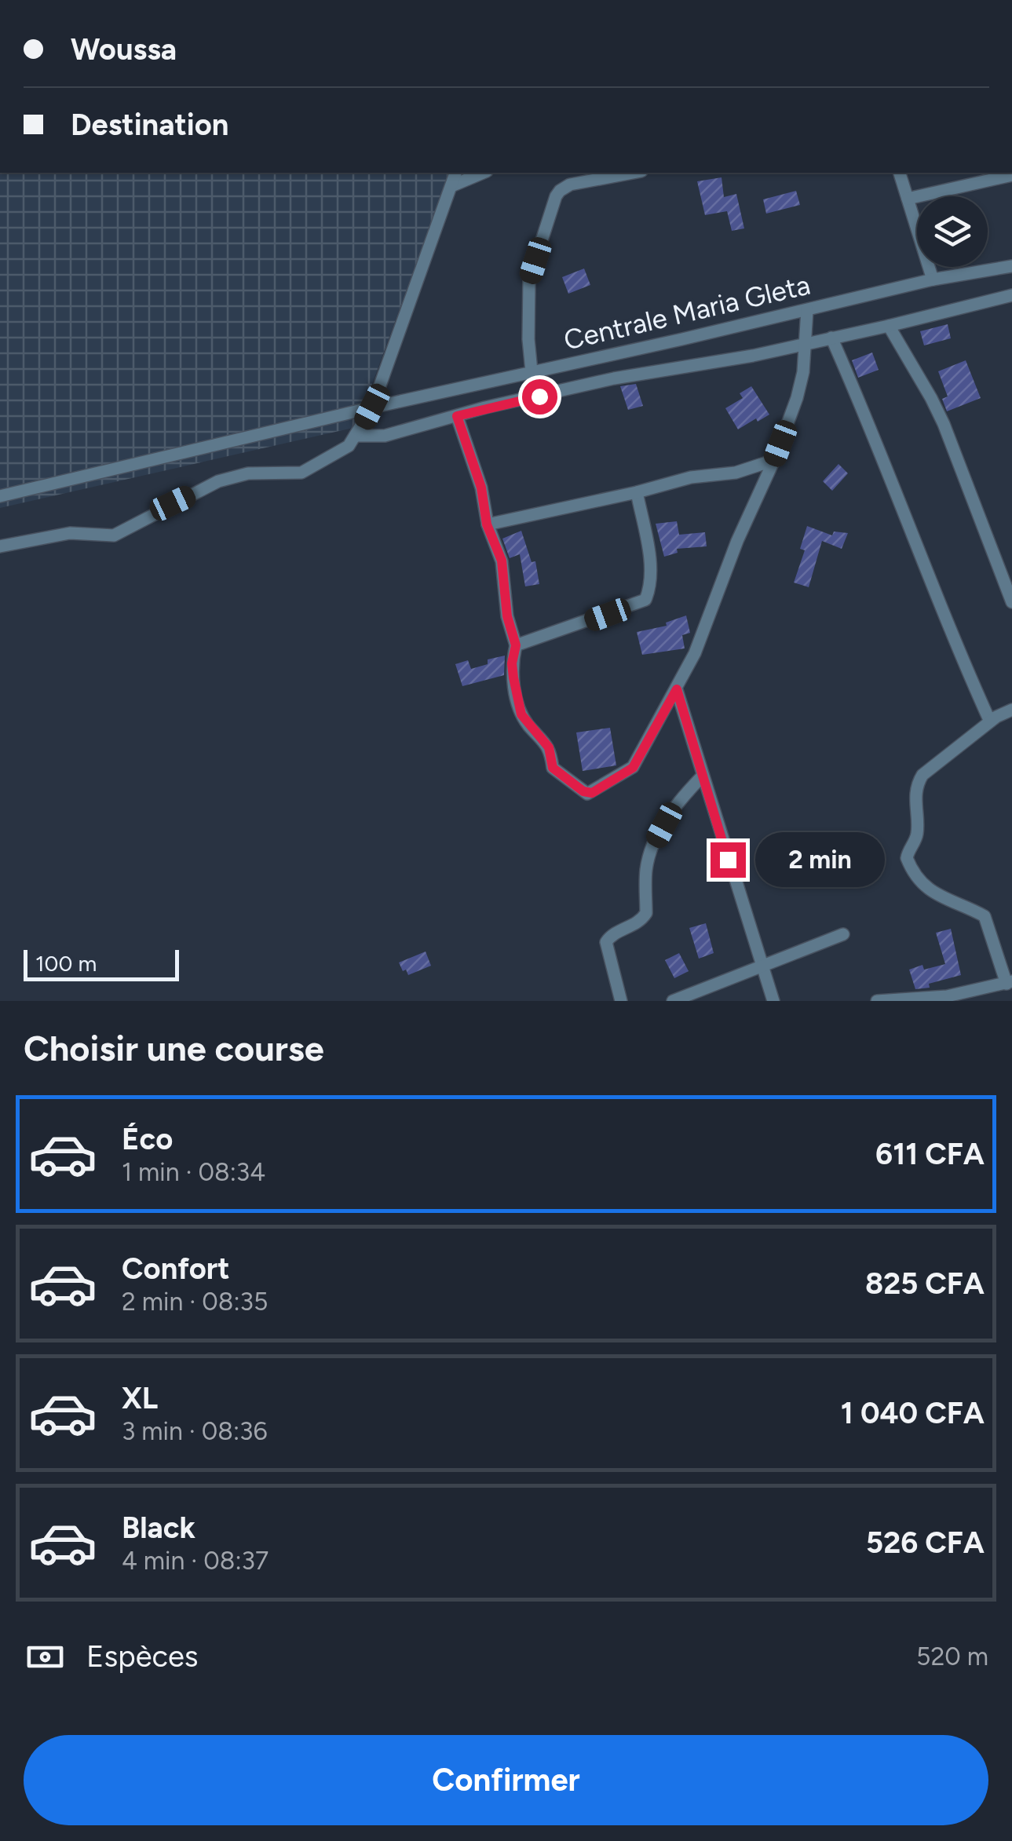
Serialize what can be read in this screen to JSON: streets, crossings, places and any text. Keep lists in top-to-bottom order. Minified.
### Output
{"streets":{"street":["Centrale Maria Gleta"]},"scale_bar":"100 m","page":{"banner":["Woussa","Destination"],"bubble":"2 min","scale":"100 m","heading":"Choisir une course","list":[{"name":"Éco","note":"1 min · 08:34","value":"611 CFA"},{"name":"Confort","note":"2 min · 08:35","value":"825 CFA"},{"name":"XL","note":"3 min · 08:36","value":"1 040 CFA"},{"name":"Black","note":"4 min · 08:37","value":"526 CFA"}],"pay":["Espèces","520 m"],"buttons":"Confirmer"}}
